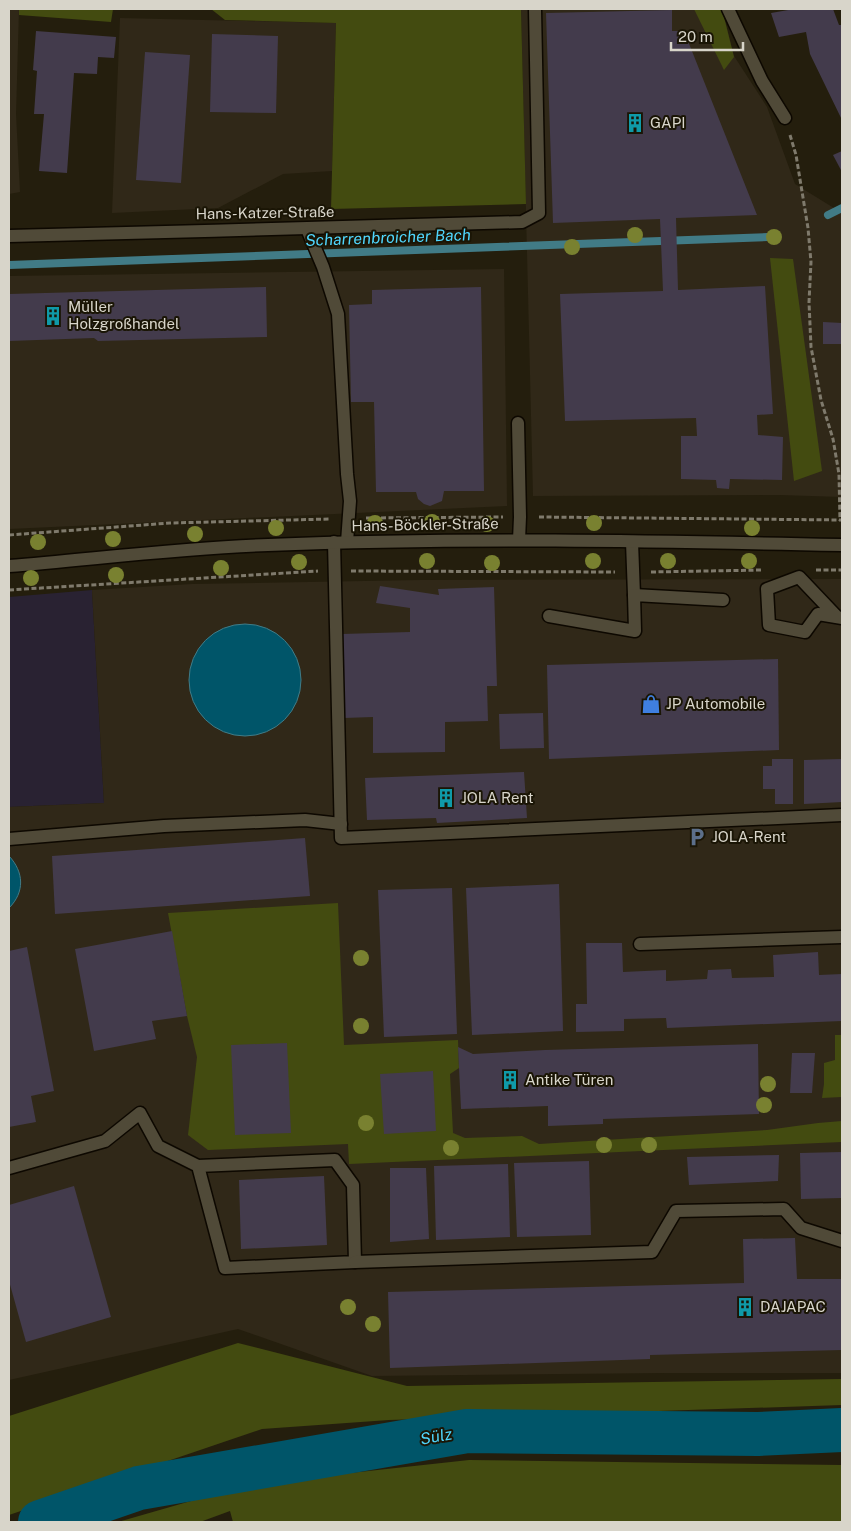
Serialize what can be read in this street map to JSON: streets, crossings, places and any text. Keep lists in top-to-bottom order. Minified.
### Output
{"streets":{"street":["Hans-Katzer-Straße","Hans-Böckler-Straße"]},"water":["Scharrenbroicher Bach","Sülz"],"places":{"building":["GAPI","Müller Holzgroßhandel","JOLA Rent","Antike Türen","DAJAPAC"],"shop":["JP Automobile"],"parking":["JOLA-Rent"]},"scale_bar":"20 m"}
